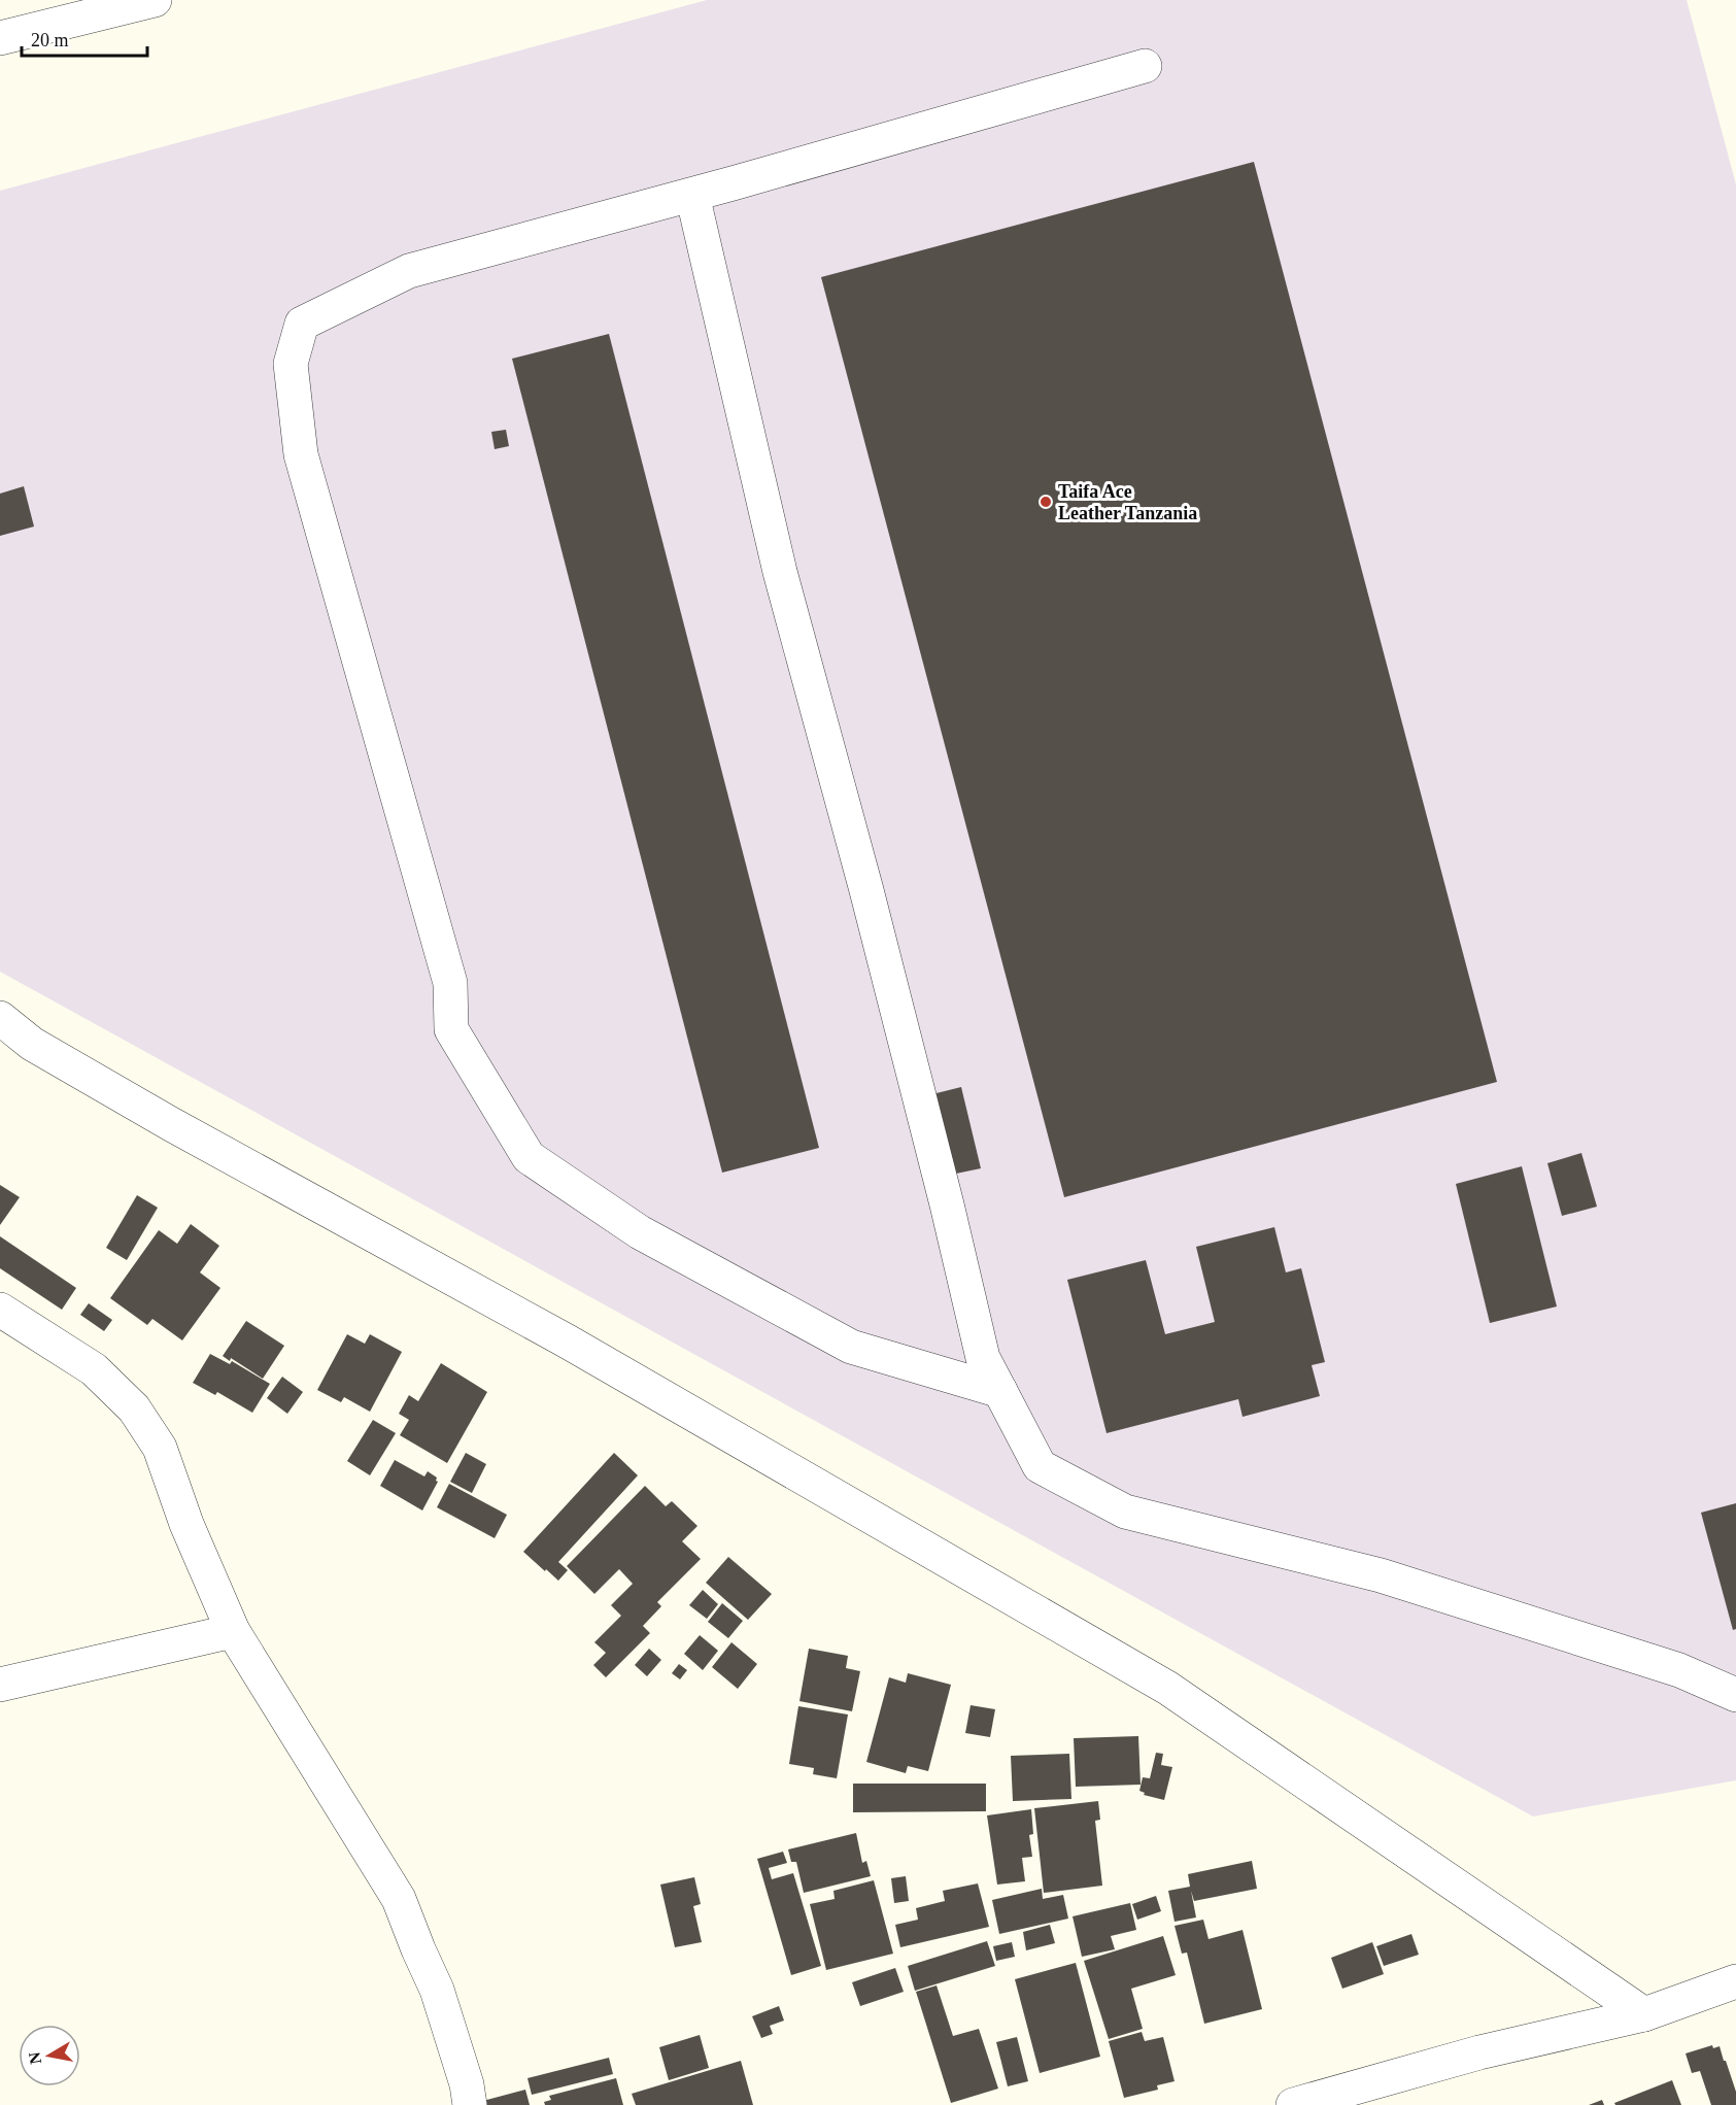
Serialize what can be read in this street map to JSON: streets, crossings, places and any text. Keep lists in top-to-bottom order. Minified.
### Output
{"places":["Taifa Ace Leather Tanzania"],"scale_bar":"20 m","north":"left"}
